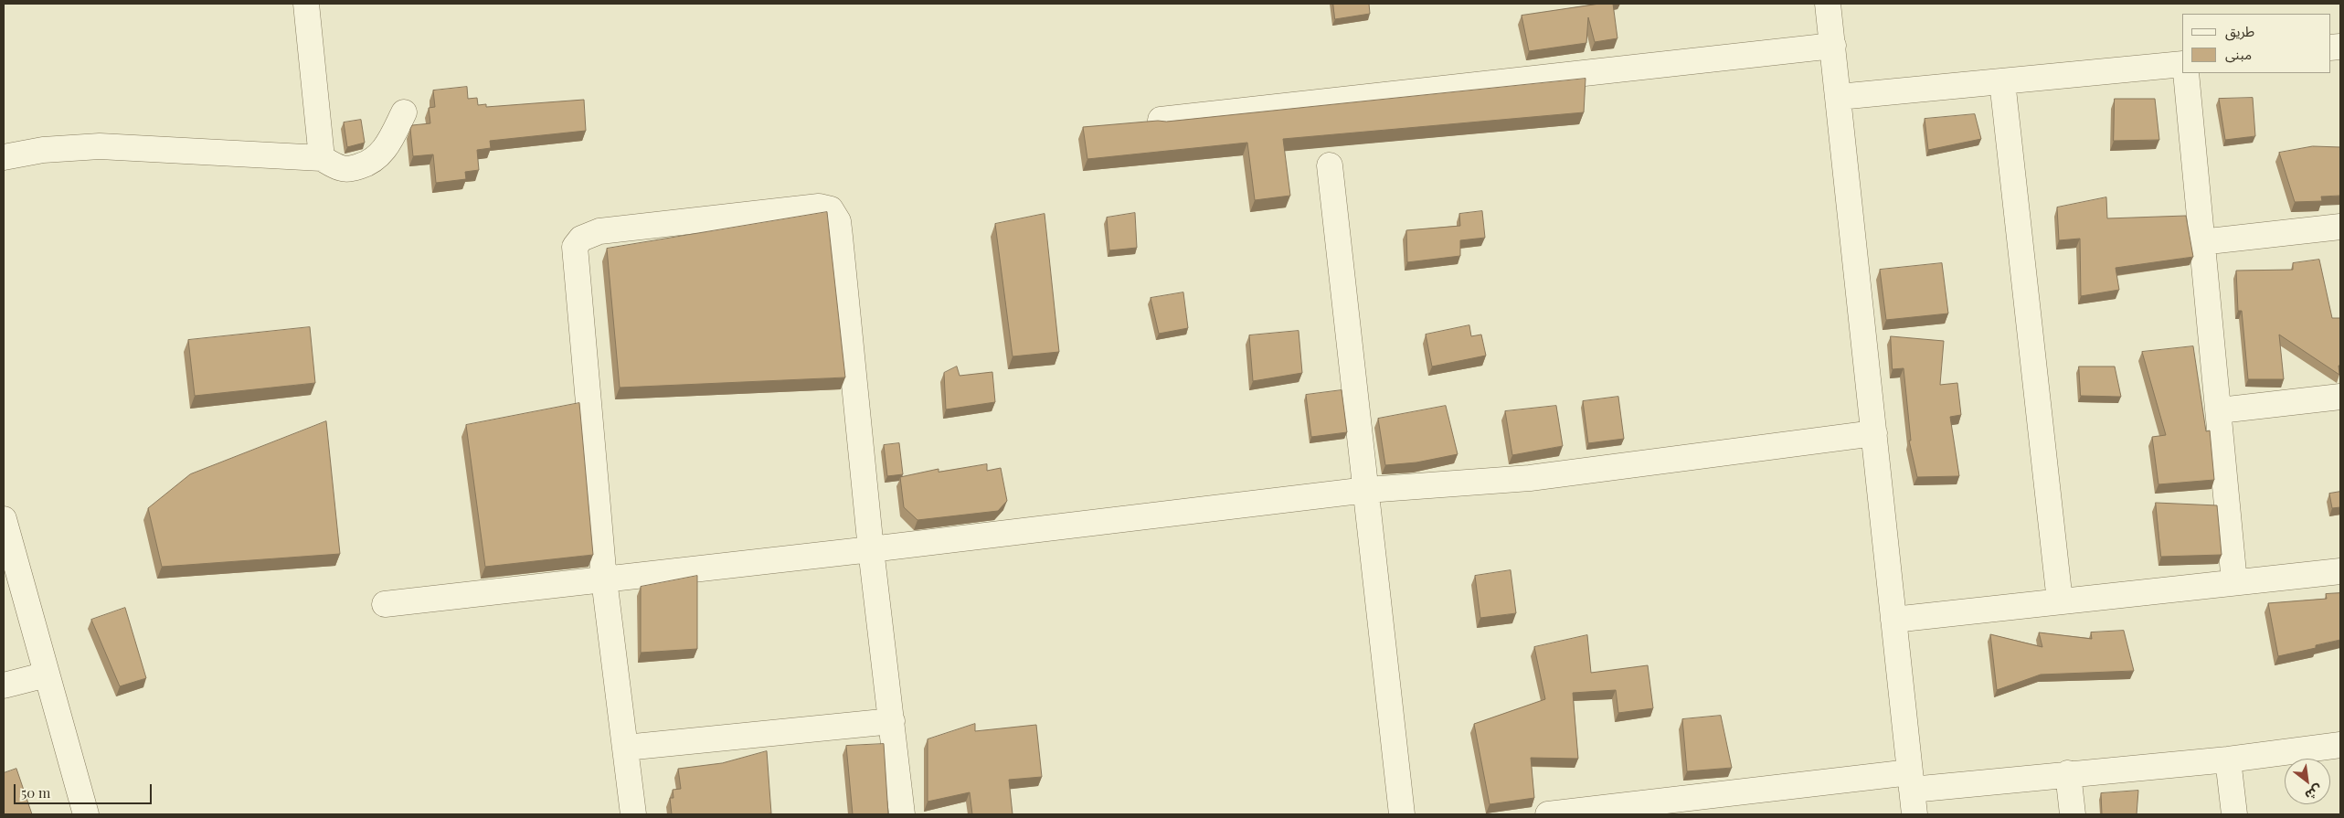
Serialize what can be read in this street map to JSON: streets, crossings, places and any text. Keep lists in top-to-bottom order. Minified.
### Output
{"legend":["طريق","مبنى"],"scale_bar":"50 m","north":"bottom right"}
